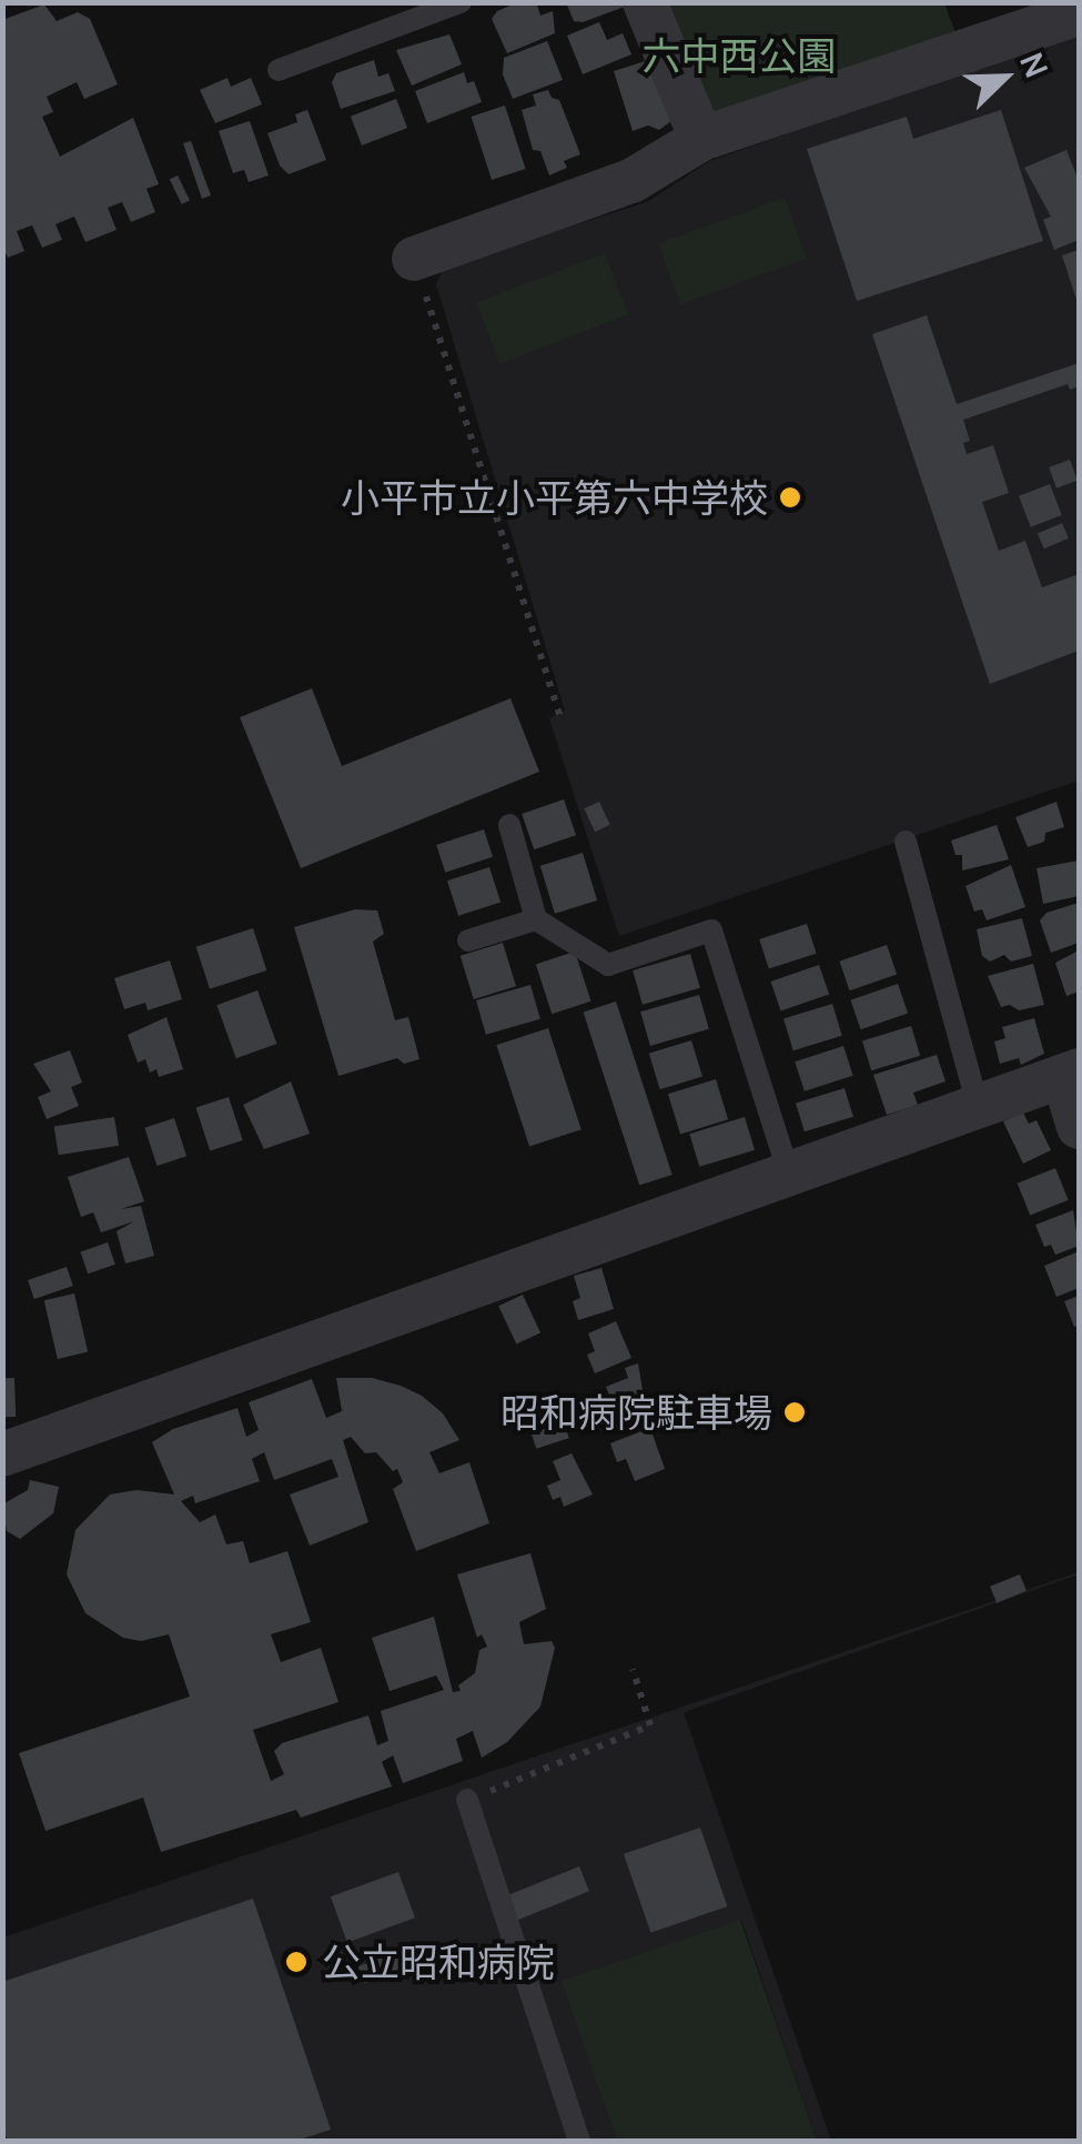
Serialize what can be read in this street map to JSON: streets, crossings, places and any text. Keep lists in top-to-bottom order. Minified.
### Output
{"parks":["六中西公園"],"places":["小平市立小平第六中学校","昭和病院駐車場","公立昭和病院"],"north":"top right"}
